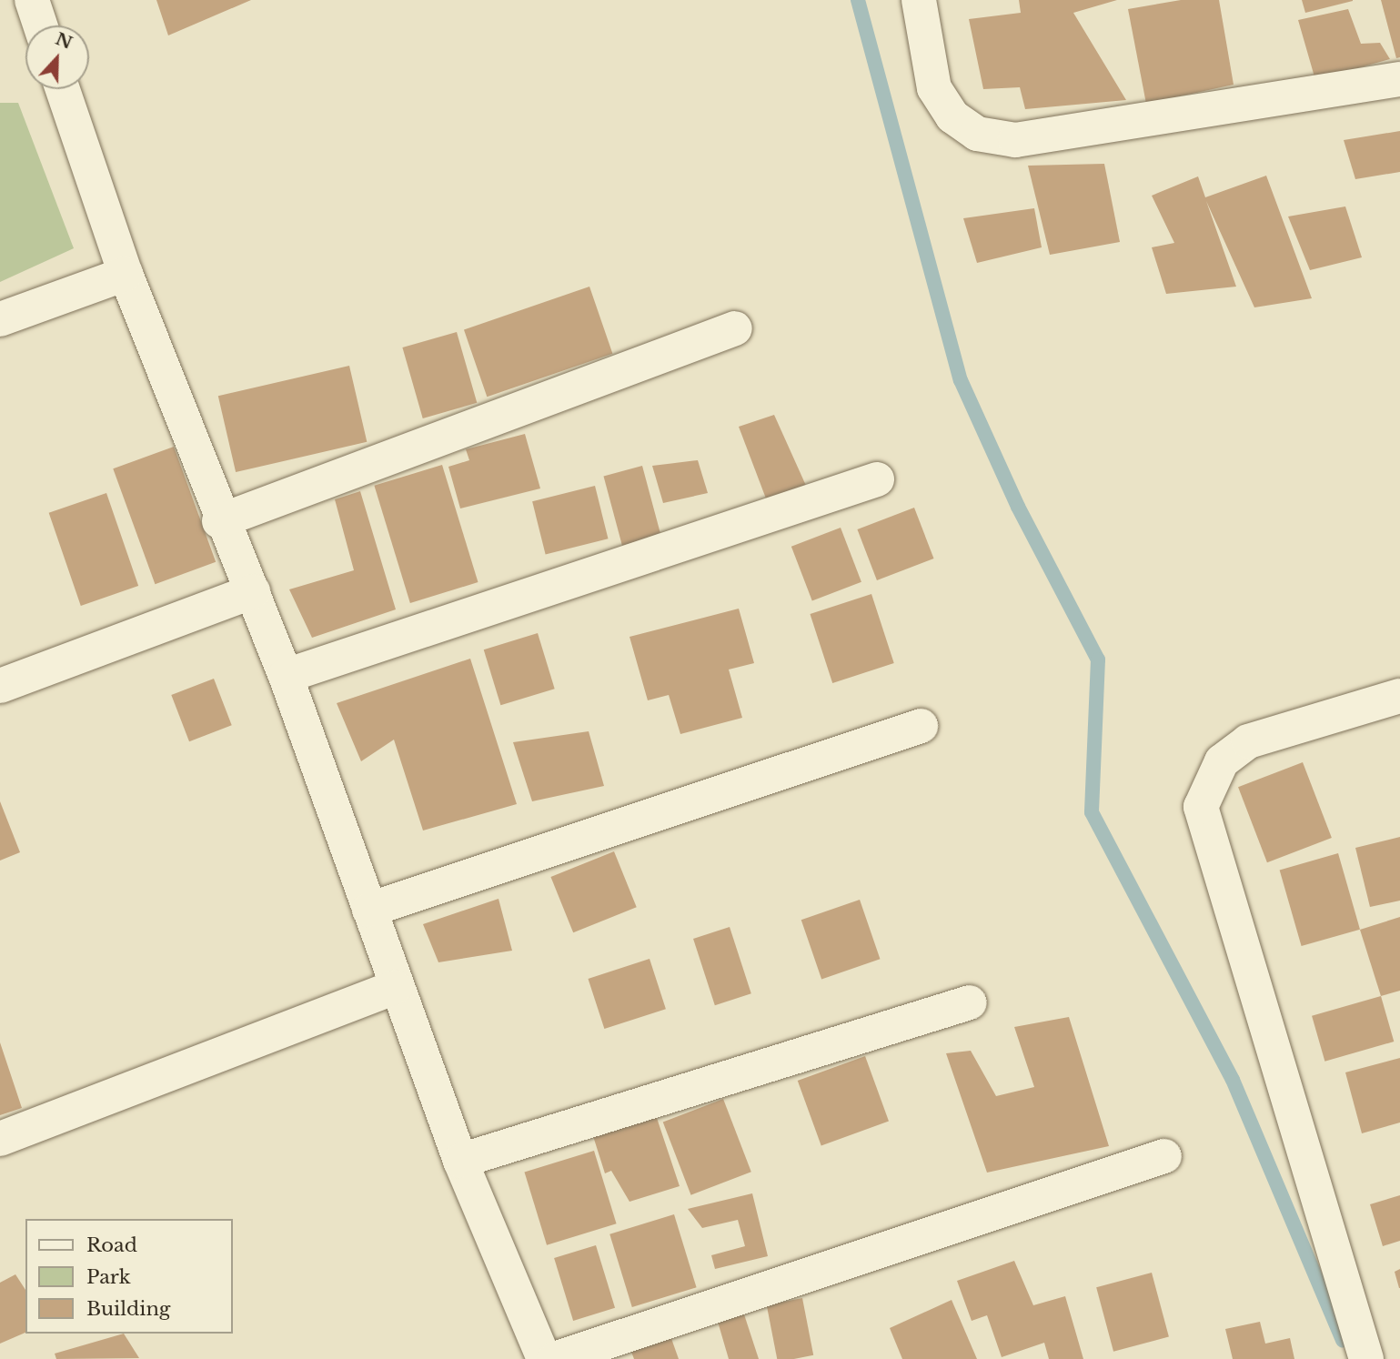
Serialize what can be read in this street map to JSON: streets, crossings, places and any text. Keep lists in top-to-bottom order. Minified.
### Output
{"legend":["Road","Park","Building"],"north":"top"}
